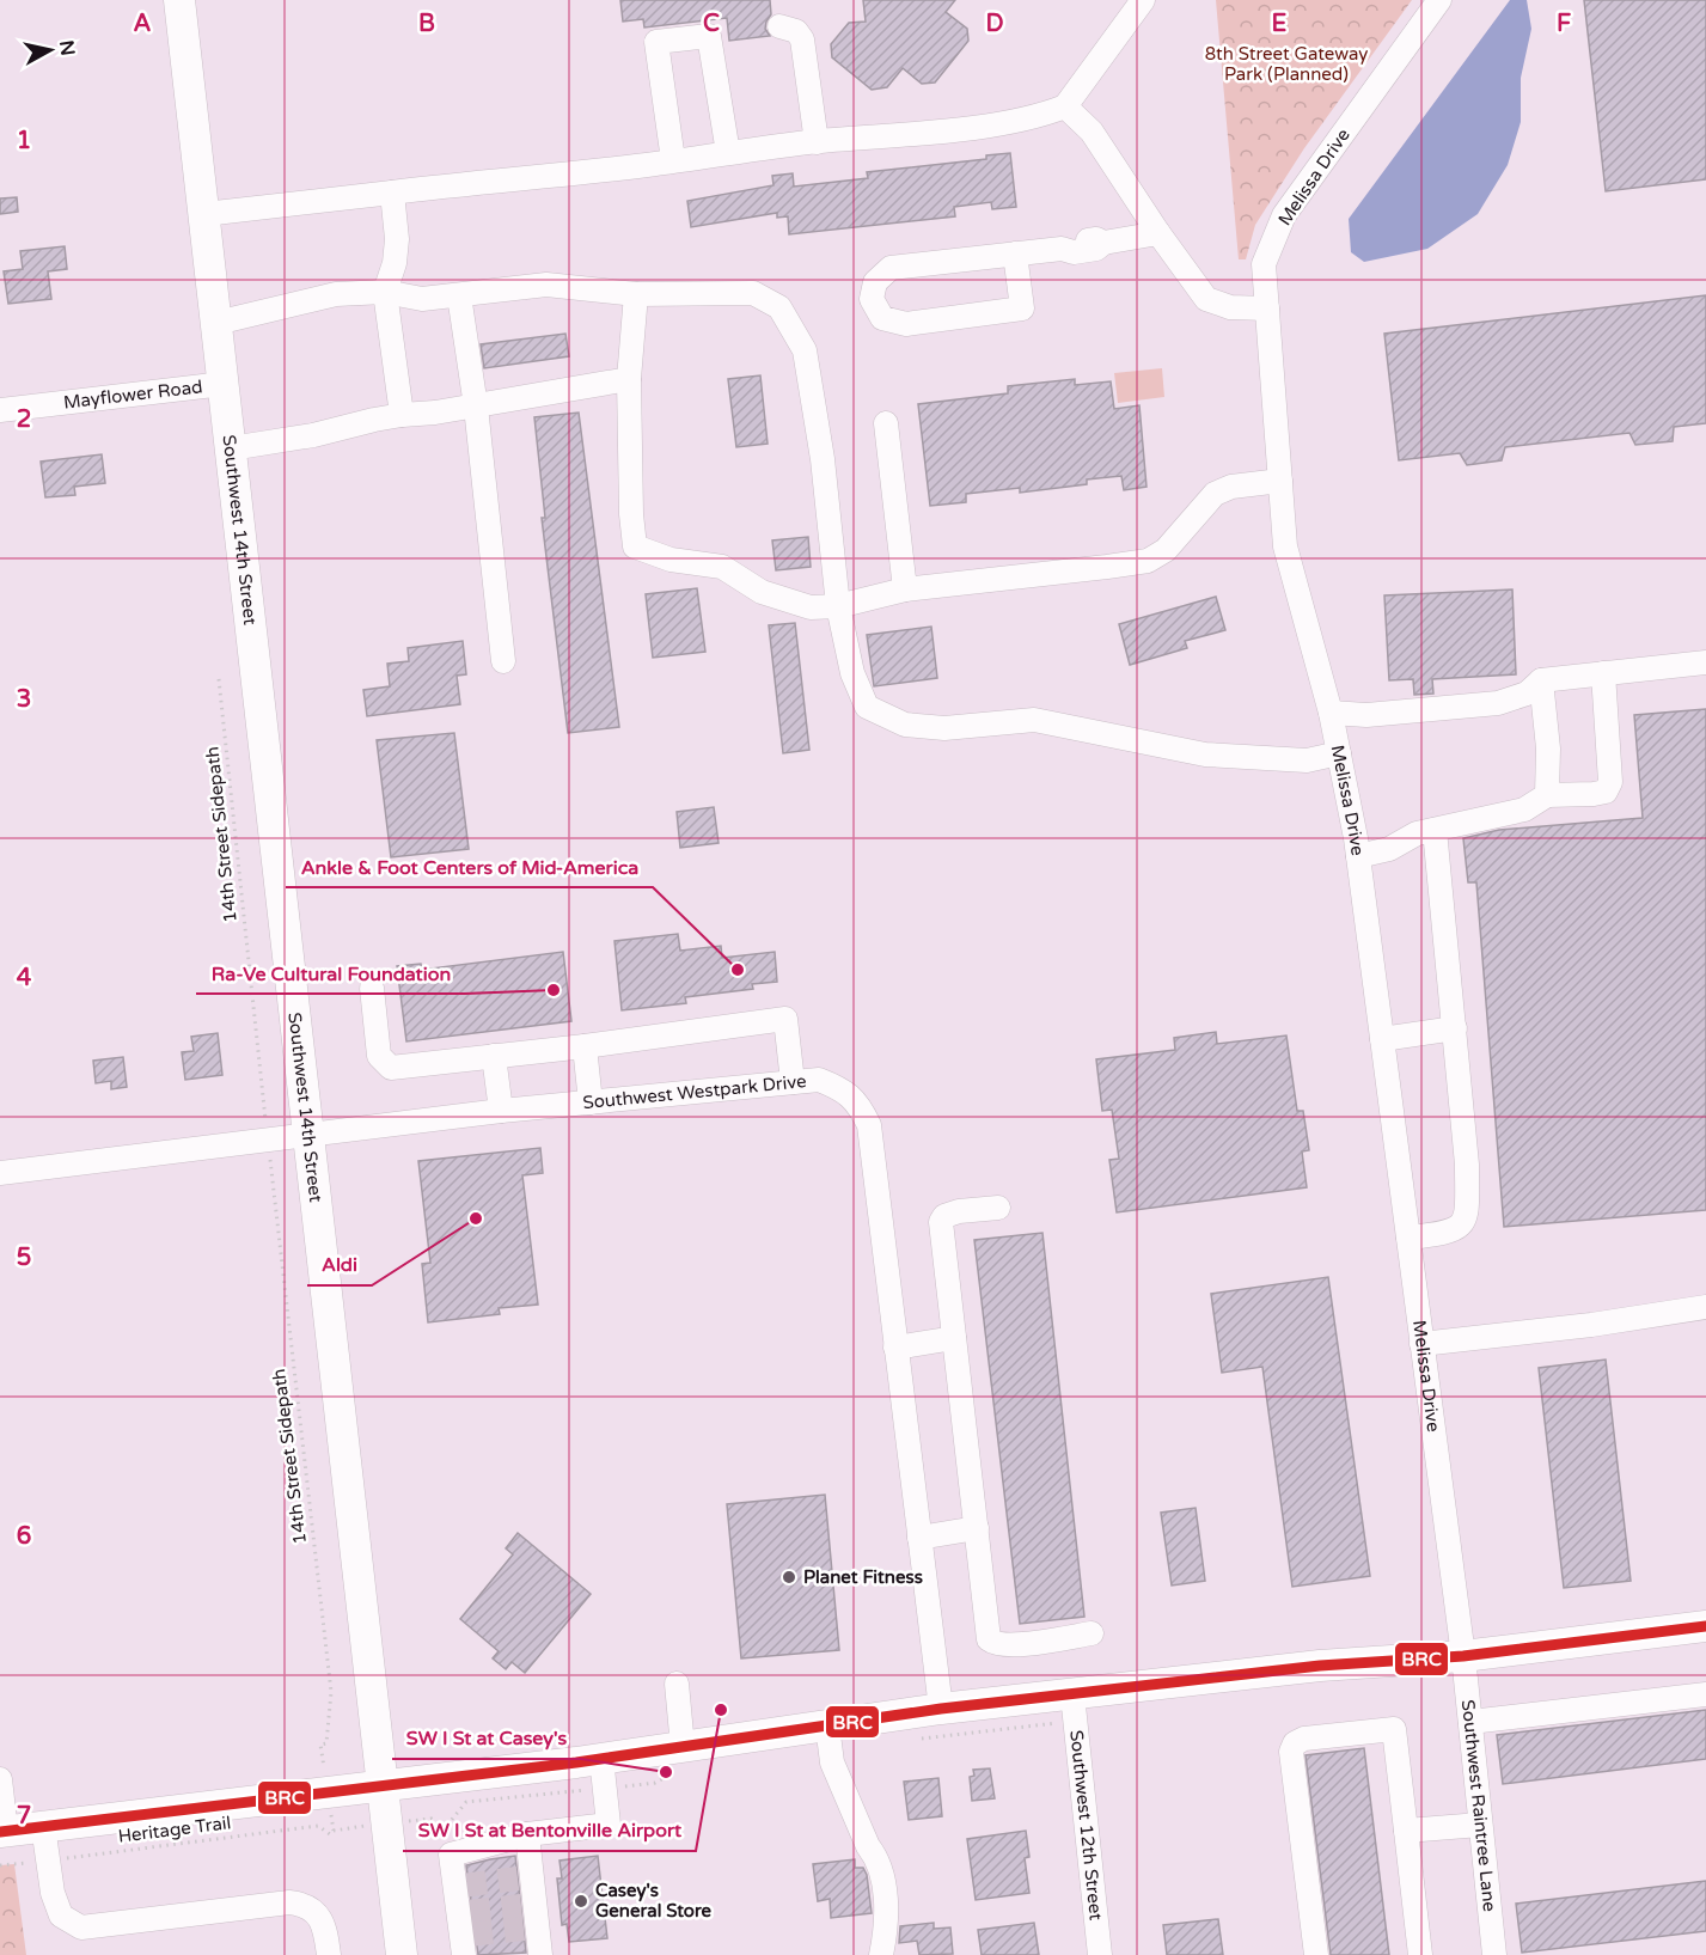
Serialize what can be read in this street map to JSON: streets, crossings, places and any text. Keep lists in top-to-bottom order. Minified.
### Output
{"streets":{"main road":["Southwest 14th Street"],"street":["Melissa Drive","Mayflower Road","Southwest Westpark Drive","Southwest Raintree Lane","Southwest 12th Street"],"path":["14th Street Sidepath","Heritage Trail"]},"crossings":[["Melissa Drive","Southwest Raintree Lane"],["Mayflower Road","Southwest 14th Street"],["Southwest 14th Street","Southwest Westpark Drive"]],"parks":["8th Street Gateway Park (Planned)"],"places":["Ankle & Foot Centers of Mid-America","Ra-Ve Cultural Foundation","Aldi","Planet Fitness","SW I St at Bentonville Airport","SW I St at Casey's","Casey's General Store"],"lines":["transit line BRC"],"north":"right","grid":{"columns":["A","B","C","D","E","F"],"rows":["1","2","3","4","5","6","7"]}}
